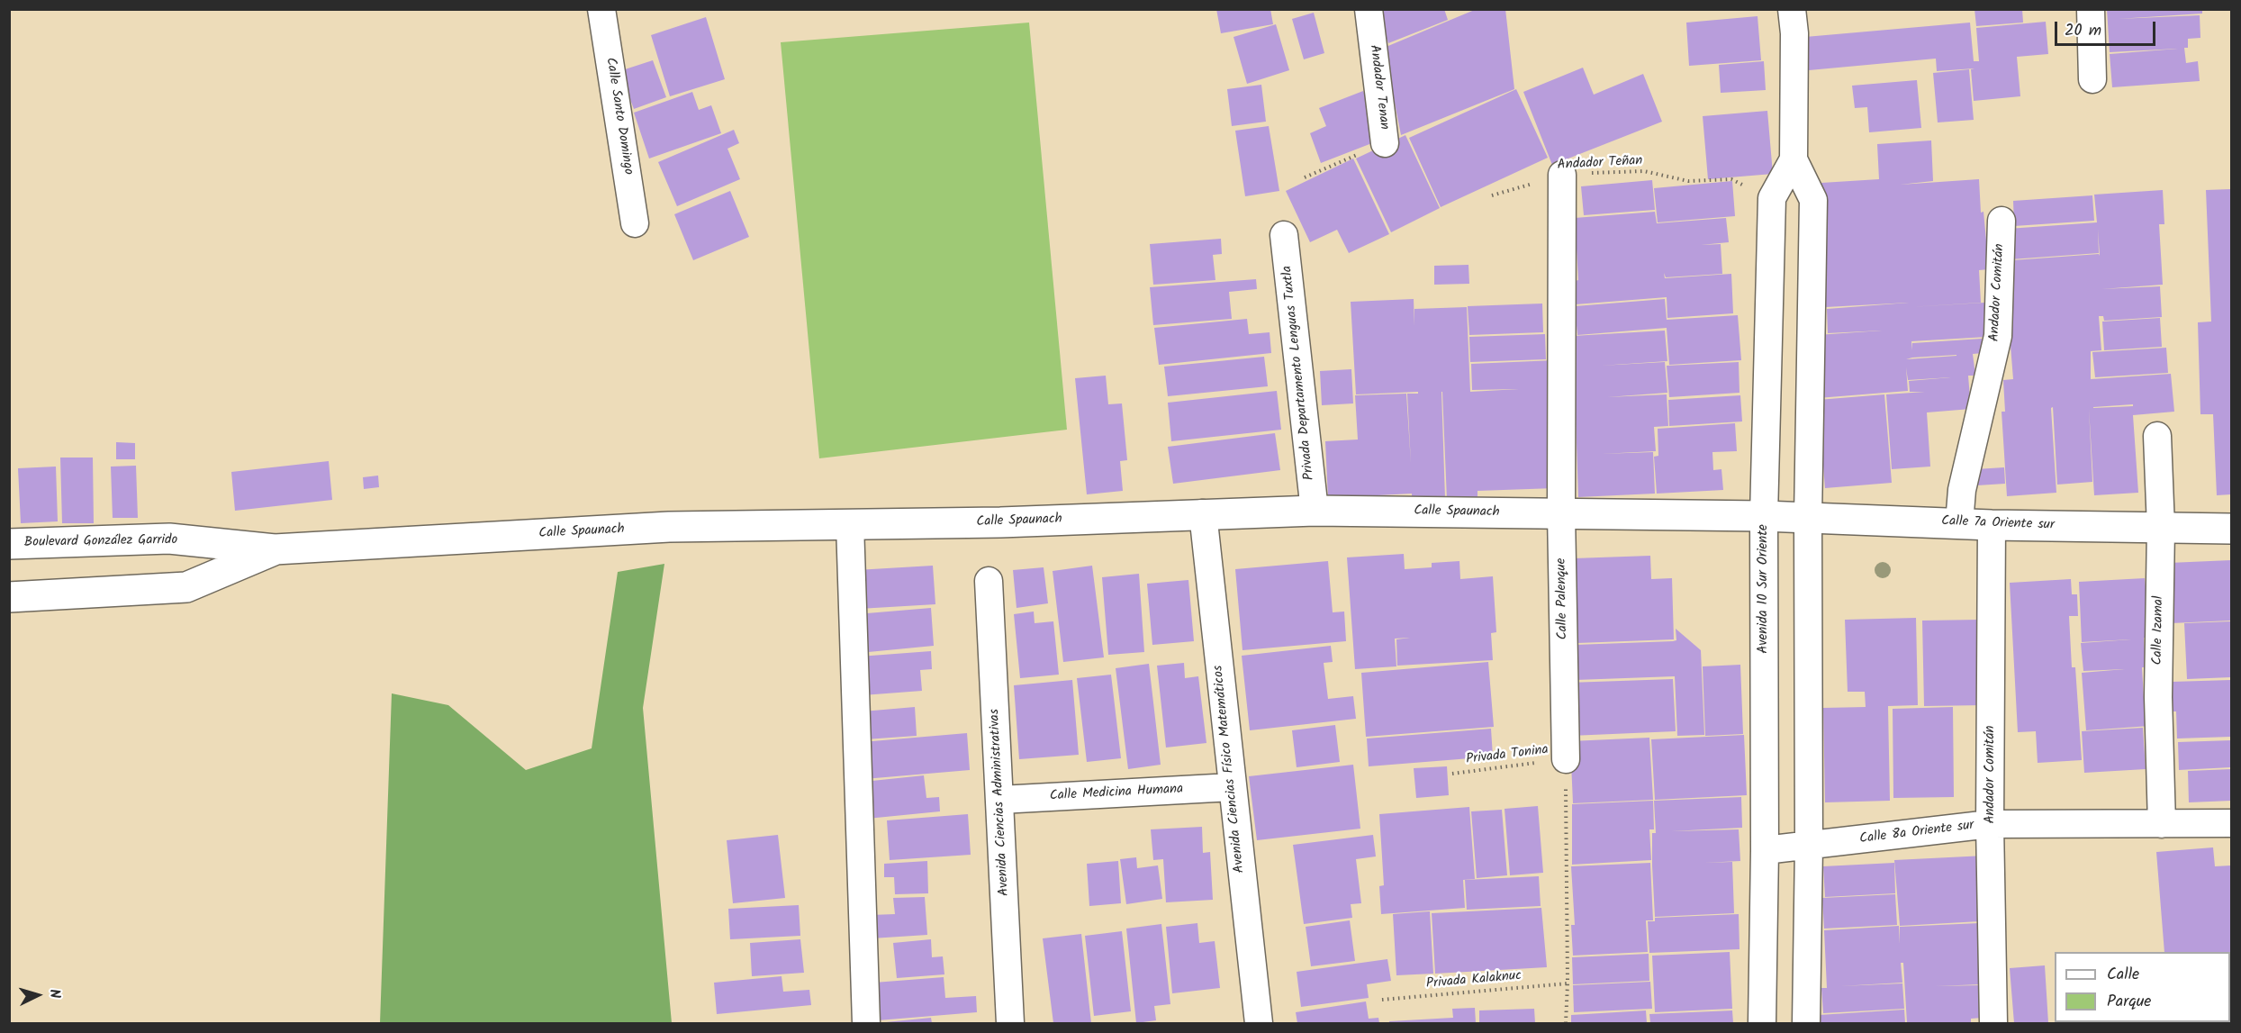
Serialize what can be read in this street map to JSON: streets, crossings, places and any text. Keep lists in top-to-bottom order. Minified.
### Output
{"streets":{"street":["Andador Tenan","Calle Santo Domingo","Andador Comitán","Privada Departamento Lenguas Tuxtla","Calle Spaunach","Calle 7a Oriente sur","Boulevard González Garrido","Avenida 10 Sur Oriente","Calle Palenque","Calle Izamal","Avenida Ciencias Físico Matemáticos","Calle Medicina Humana","Avenida Ciencias Administrativas","Calle 8a Oriente sur"],"path":["Andador Teñan","Privada Tonina","Privada Kalaknuc"]},"crossings":[["Andador Teñan","Avenida 10 Sur Oriente"],["Andador Teñan","Calle Palenque"],["Andador Comitán","Calle 7a Oriente sur"],["Andador Comitán","Calle 8a Oriente sur"],["Privada Departamento Lenguas Tuxtla","Calle Spaunach"],["Calle Spaunach","Calle 7a Oriente sur"],["Calle Spaunach","Boulevard González Garrido"],["Calle Spaunach","Avenida 10 Sur Oriente"],["Calle Spaunach","Calle Palenque"],["Calle Spaunach","Avenida Ciencias Físico Matemáticos"],["Calle 7a Oriente sur","Avenida 10 Sur Oriente"],["Calle 7a Oriente sur","Calle Izamal"],["Avenida 10 Sur Oriente","Calle 8a Oriente sur"],["Calle Palenque","Privada Tonina"],["Calle Izamal","Calle 8a Oriente sur"],["Avenida Ciencias Físico Matemáticos","Calle Medicina Humana"],["Calle Medicina Humana","Avenida Ciencias Administrativas"]],"legend":["Calle","Parque"],"scale_bar":"20 m","north":"right"}
